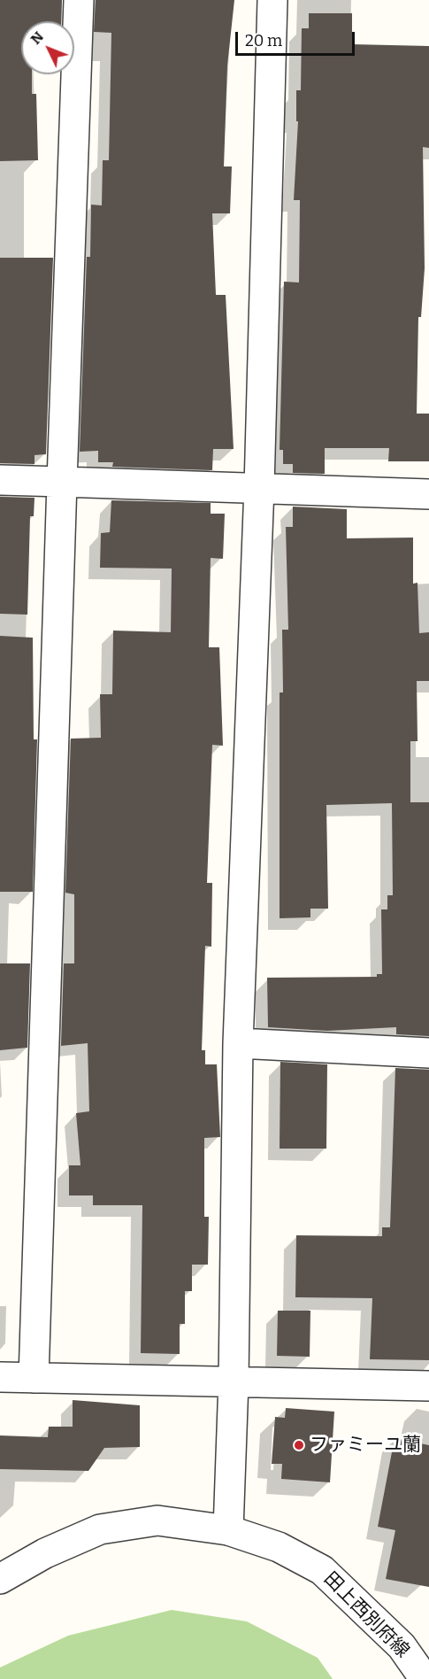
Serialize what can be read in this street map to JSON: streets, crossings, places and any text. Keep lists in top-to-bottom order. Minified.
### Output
{"streets":{"street":["田上西別府線"]},"places":["ファミーユ蘭"],"scale_bar":"20 m","north":"top left"}
